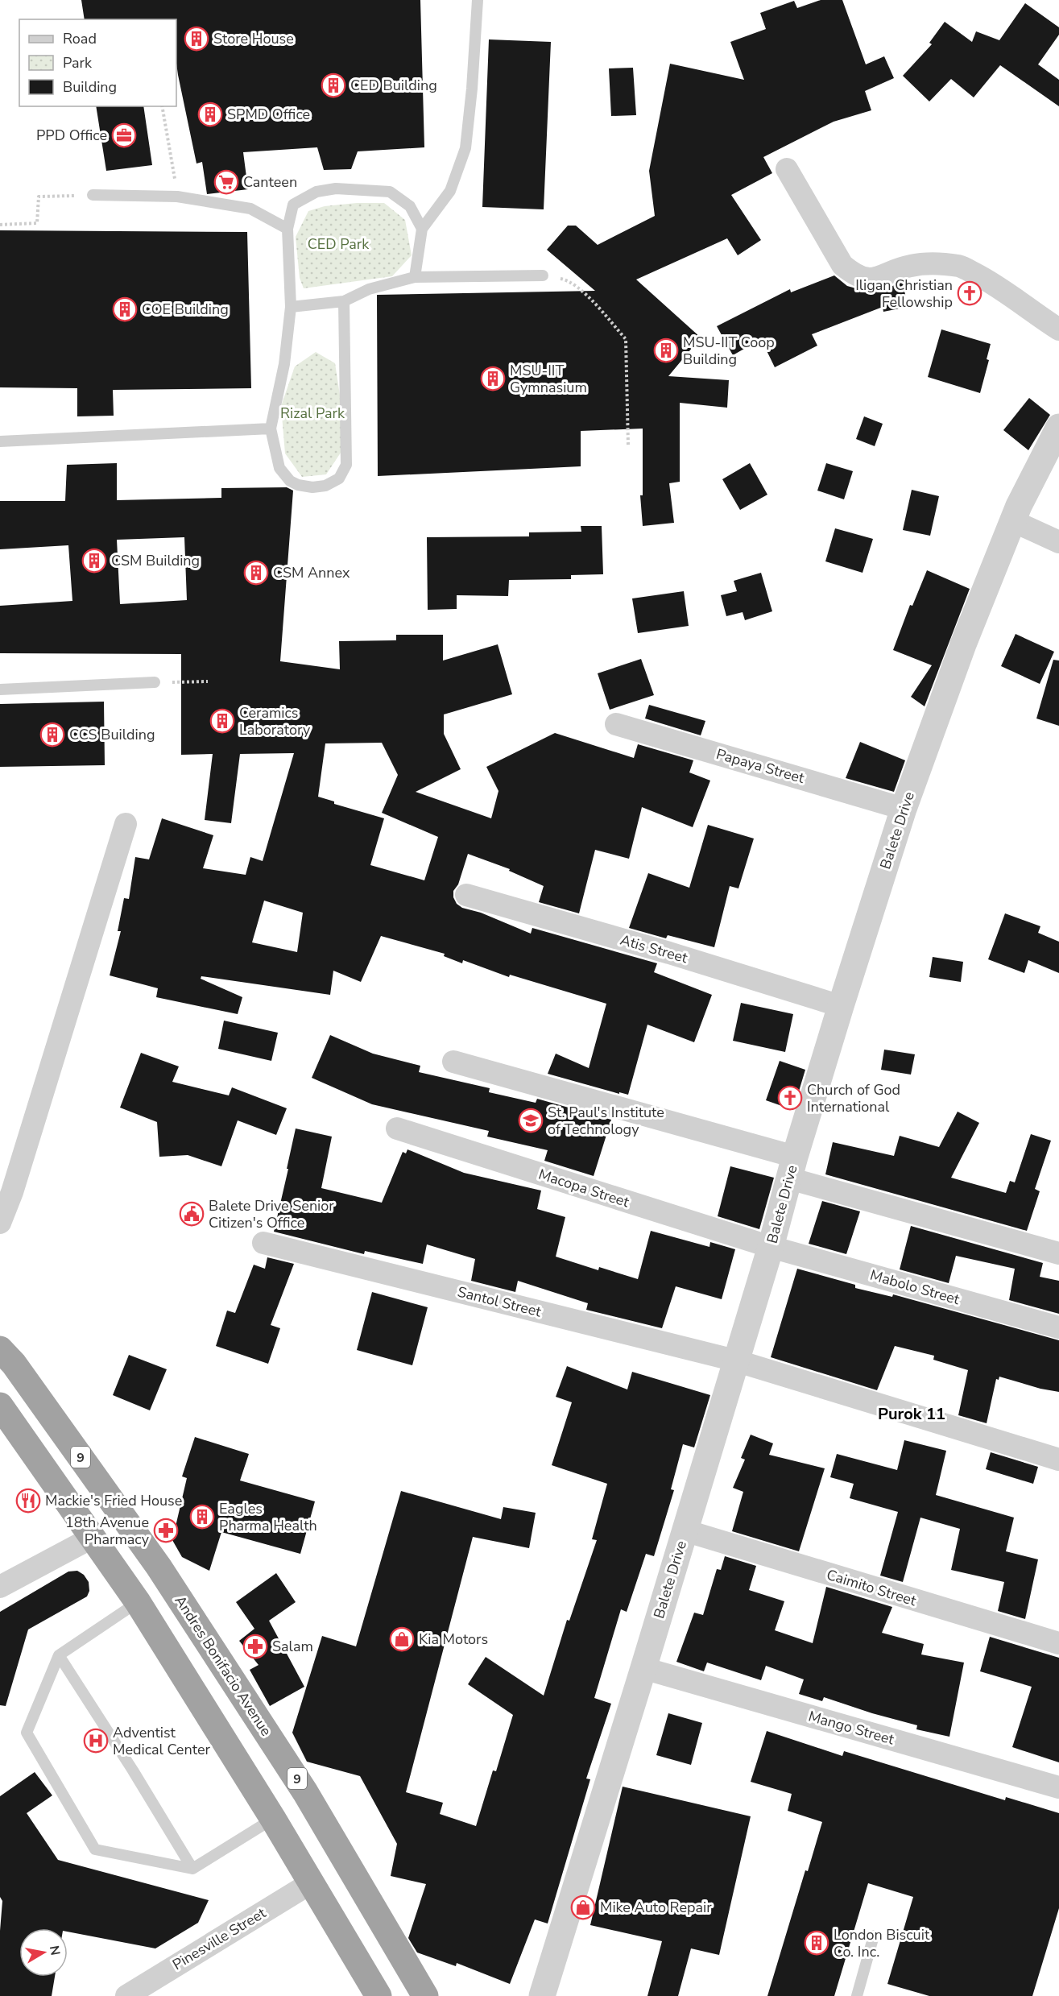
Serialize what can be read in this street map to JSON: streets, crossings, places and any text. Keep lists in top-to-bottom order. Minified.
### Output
{"streets":{"highway":["9","Andres Bonifacio Avenue"],"street":["Papaya Street","Balete Drive","Atis Street","Macopa Street","Mabolo Street","Santol Street","Caimito Street","Mango Street","Pinesville Street"]},"crossings":[["Papaya Street","Balete Drive"],["Balete Drive","Atis Street"],["Balete Drive","Macopa Street"],["Balete Drive","Mabolo Street"],["Balete Drive","Santol Street"],["Balete Drive","Caimito Street"],["Balete Drive","Mango Street"],["Macopa Street","Mabolo Street"]],"districts":["Purok 11"],"parks":["CED Park","Rizal Park"],"places":{"building":["Store House","CED Building","SPMD Office","COE Building","MSU-IIT Coop Building","MSU-IIT Gymnasium","CSM Building","CSM Annex","Ceramics Laboratory","CCS Building","Eagles Pharma Health","London Biscuit Co. Inc."],"office":["PPD Office"],"supermarket":["Canteen"],"church":["Iligan Christian Fellowship","Church of God International"],"school or university":["St. Paul's Institute of Technology"],"public building":["Balete Drive Senior Citizen's Office"],"restaurant":["Mackie's Fried House"],"pharmacy":["18th Avenue Pharmacy","Salam"],"shop":["Kia Motors","Mike Auto Repair"],"hospital":["Adventist Medical Center"]},"legend":["Road","Park","Building"],"north":"right"}
